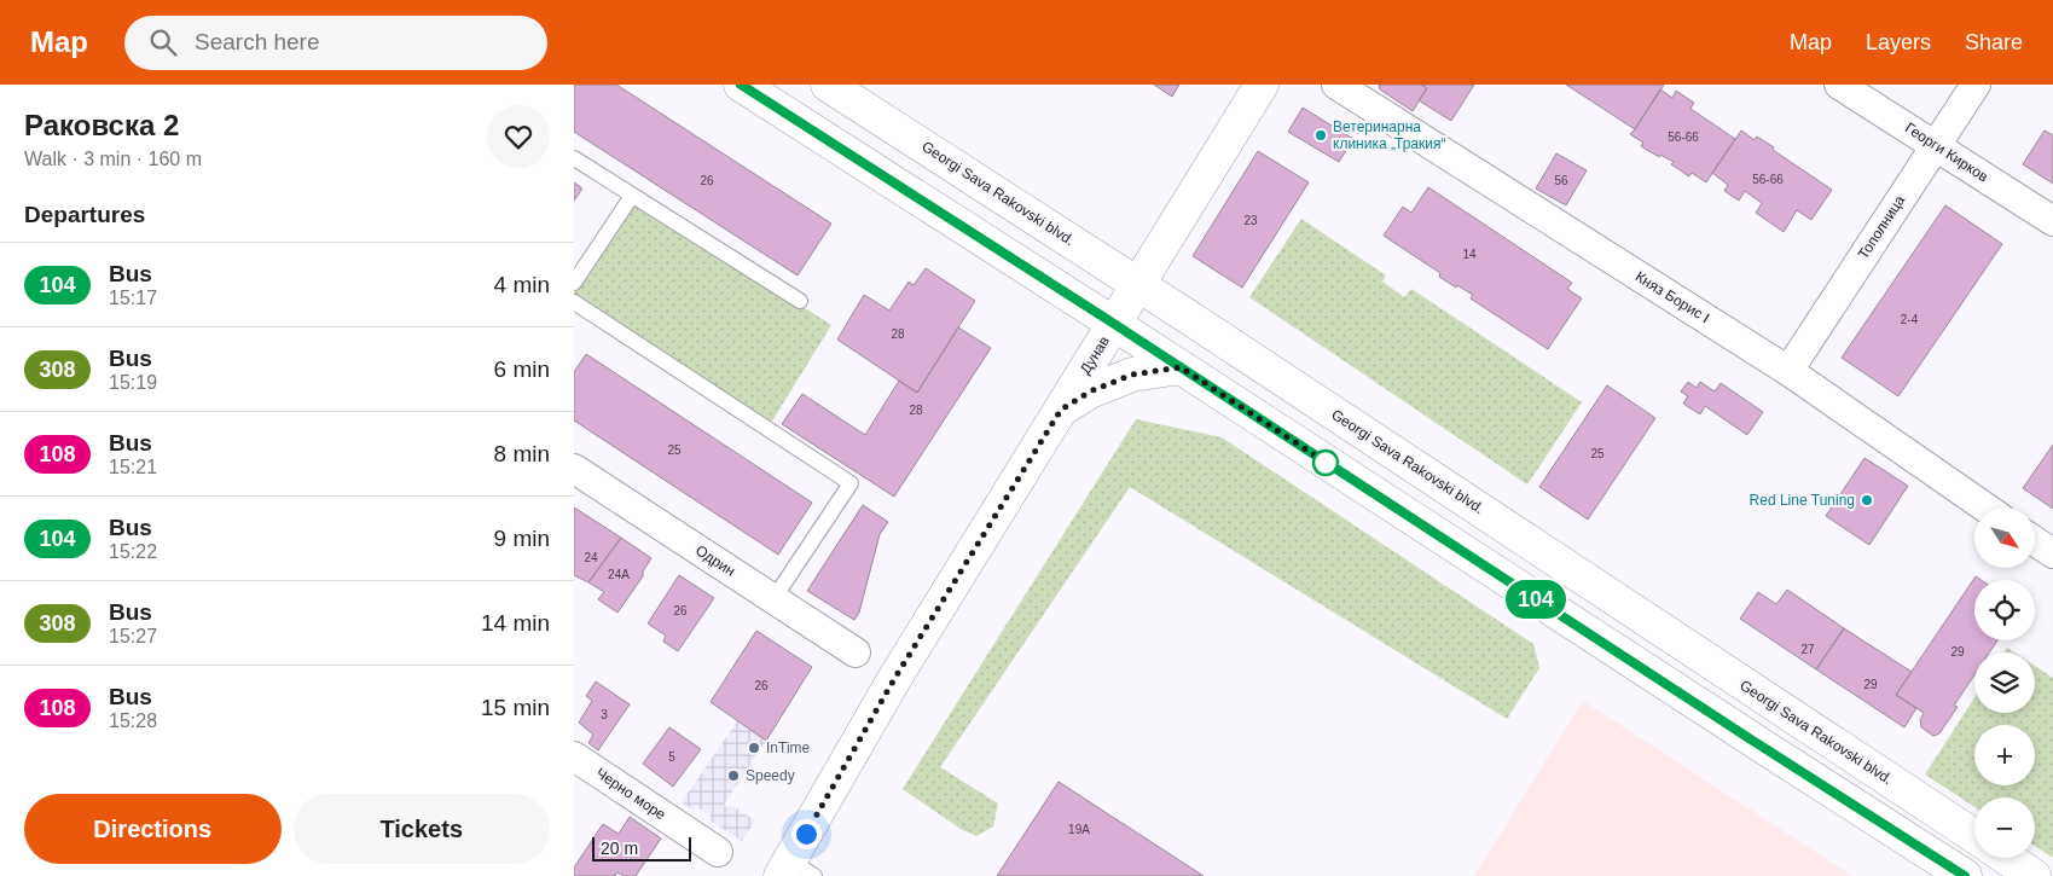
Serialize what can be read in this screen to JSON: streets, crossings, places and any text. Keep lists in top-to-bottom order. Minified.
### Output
{"streets":{"main road":["Georgi Sava Rakovski blvd.","Дунав"],"street":["Георги Кирков","Тополница","Княз Борис I","Одрин","Черно море"]},"crossings":[["Георги Кирков","Тополница"],["Georgi Sava Rakovski blvd.","Дунав"],["Тополница","Княз Борис I"]],"places":["Ветеринарна клиника „Тракия“","Red Line Tuning","InTime","Speedy"],"lines":["bus line 104"],"house_numbers":["56-66","56-66","26","56","23","14","2-4","28","28","25","25","24","24А","26","27","29","29","26","3","5","19А"],"scale_bar":"20 m","north":"bottom right","page":{"header":"Map","search":"Search here","nav":["Map","Layers","Share"],"heading":[["Раковска 2","Walk · 3 min · 160 m"],"Departures"],"on_map":"104","list":[{"mark":"104","name":"Bus","note":"15:17","value":"4 min"},{"mark":"308","name":"Bus","note":"15:19","value":"6 min"},{"mark":"108","name":"Bus","note":"15:21","value":"8 min"},{"mark":"104","name":"Bus","note":"15:22","value":"9 min"},{"mark":"308","name":"Bus","note":"15:27","value":"14 min"},{"mark":"108","name":"Bus","note":"15:28","value":"15 min"}],"map_buttons":["+","−"],"buttons":["Directions","Tickets"],"scale":"20 m"}}
